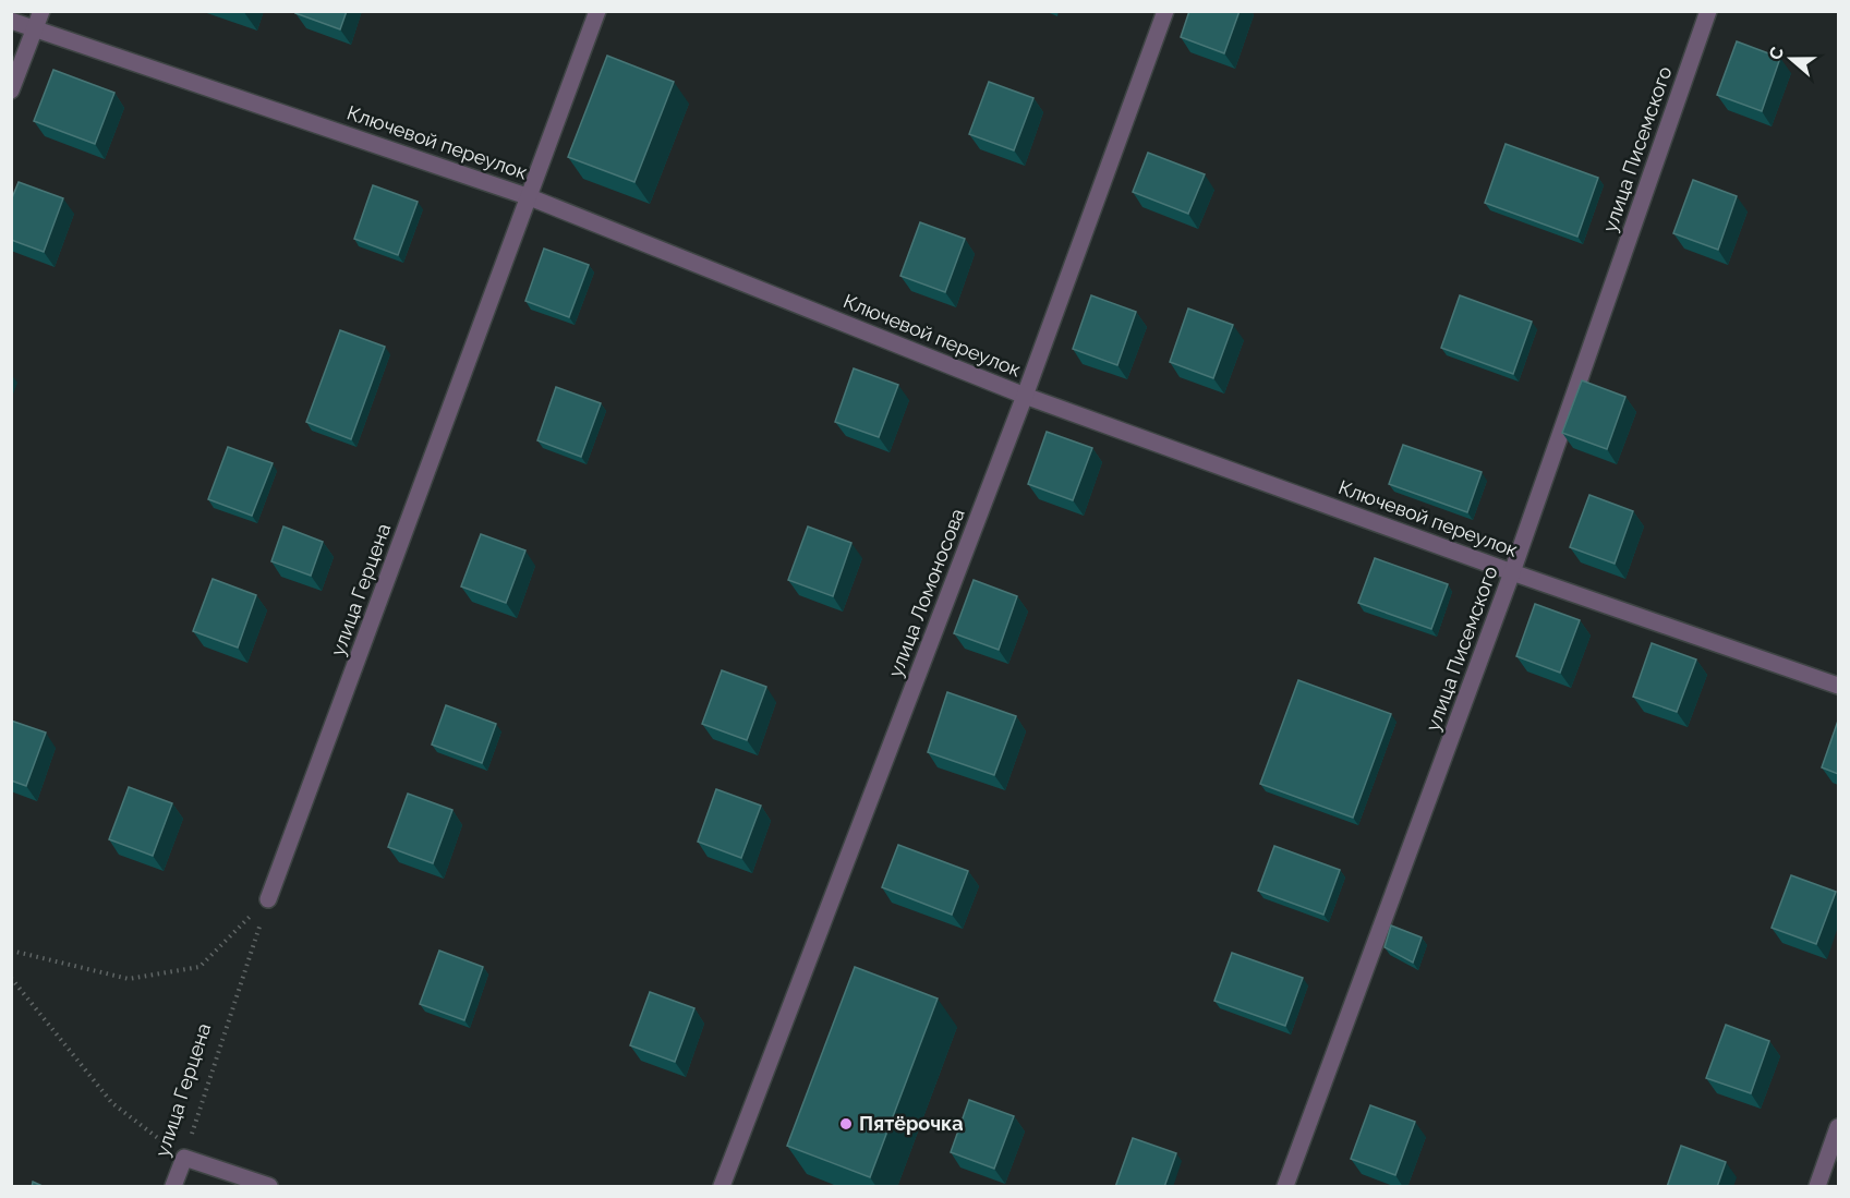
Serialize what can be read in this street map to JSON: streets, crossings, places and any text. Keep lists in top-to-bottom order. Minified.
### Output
{"streets":{"street":["Ключевой переулок","улица Писемского","улица Герцена","улица Ломоносова"]},"crossings":[["Ключевой переулок","улица Писемского"],["Ключевой переулок","улица Герцена"],["Ключевой переулок","улица Ломоносова"]],"places":["Пятёрочка"],"north":"left"}
